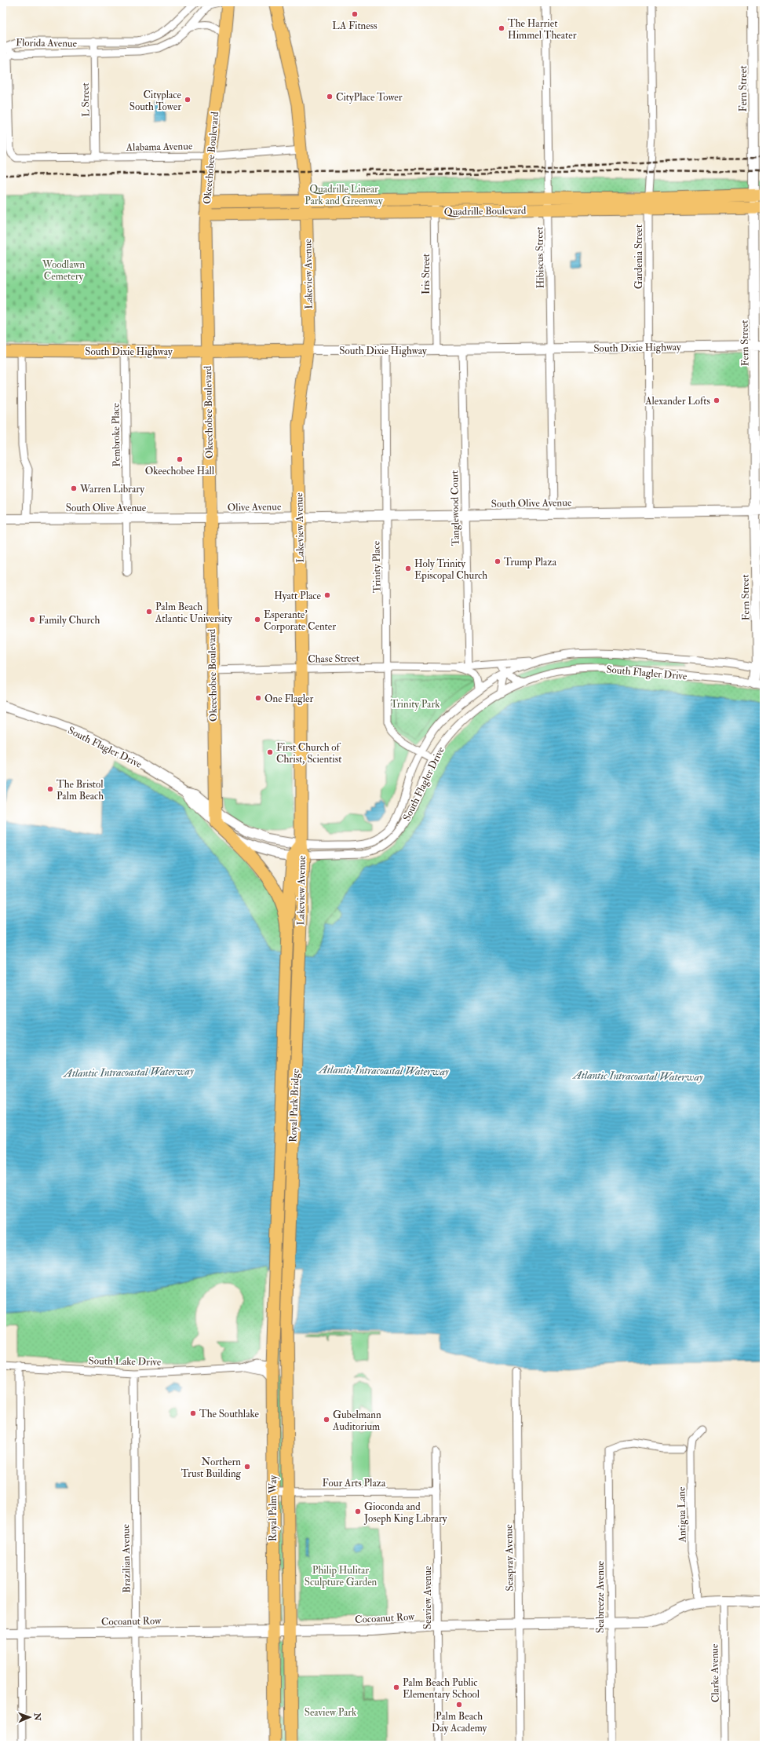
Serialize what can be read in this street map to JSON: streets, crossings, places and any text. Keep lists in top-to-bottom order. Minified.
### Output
{"streets":{"main road":["Okeechobee Boulevard","Quadrille Boulevard","Lakeview Avenue","South Dixie Highway","South Flagler Drive","Royal Park Bridge","Royal Palm Way"],"street":["Florida Avenue","Fern Street","L Street","Alabama Avenue","Gardenia Street","Hibiscus Street","Iris Street","Pembroke Place","South Olive Avenue","Olive Avenue","Tanglewood Court","Trinity Place","Chase Street","South Lake Drive","Four Arts Plaza","Antigua Lane","Seaspray Avenue","Brazilian Avenue","Seabreeze Avenue","Seaview Avenue","Cocoanut Row","Clarke Avenue"]},"crossings":[["Florida Avenue","L Street"],["Florida Avenue","Alabama Avenue"],["Fern Street","Quadrille Boulevard"],["Fern Street","South Dixie Highway"],["Fern Street","South Olive Avenue"],["Fern Street","South Flagler Drive"],["L Street","Alabama Avenue"],["Alabama Avenue","Okeechobee Boulevard"],["Okeechobee Boulevard","Quadrille Boulevard"],["Okeechobee Boulevard","South Dixie Highway"],["Okeechobee Boulevard","South Olive Avenue"],["Okeechobee Boulevard","Olive Avenue"],["Okeechobee Boulevard","Chase Street"],["Okeechobee Boulevard","South Flagler Drive"],["Quadrille Boulevard","Gardenia Street"],["Quadrille Boulevard","Hibiscus Street"],["Quadrille Boulevard","Lakeview Avenue"],["Quadrille Boulevard","Iris Street"],["Gardenia Street","South Dixie Highway"],["Gardenia Street","South Olive Avenue"],["Hibiscus Street","South Dixie Highway"],["Hibiscus Street","South Olive Avenue"],["Lakeview Avenue","South Dixie Highway"],["Lakeview Avenue","South Olive Avenue"],["Lakeview Avenue","Olive Avenue"],["Lakeview Avenue","Chase Street"],["Lakeview Avenue","South Flagler Drive"],["Lakeview Avenue","Royal Park Bridge"],["Iris Street","South Dixie Highway"],["South Dixie Highway","Pembroke Place"],["South Dixie Highway","Tanglewood Court"],["South Dixie Highway","Trinity Place"],["Pembroke Place","South Olive Avenue"],["South Olive Avenue","Olive Avenue"],["South Olive Avenue","Tanglewood Court"],["South Olive Avenue","Trinity Place"],["Tanglewood Court","Chase Street"],["Trinity Place","Chase Street"],["Trinity Place","South Flagler Drive"],["Chase Street","South Flagler Drive"],["Royal Park Bridge","Royal Palm Way"],["South Lake Drive","Royal Palm Way"],["South Lake Drive","Brazilian Avenue"],["Four Arts Plaza","Royal Palm Way"],["Four Arts Plaza","Seaview Avenue"],["Royal Palm Way","Cocoanut Row"],["Antigua Lane","Cocoanut Row"],["Seaspray Avenue","Cocoanut Row"],["Brazilian Avenue","Cocoanut Row"],["Seabreeze Avenue","Cocoanut Row"],["Seaview Avenue","Cocoanut Row"],["Cocoanut Row","Clarke Avenue"]],"water":["Atlantic Intracoastal Waterway"],"parks":["Quadrille Linear Park and Greenway","Woodlawn Cemetery","Trinity Park","Philip Hulitar Sculpture Garden","Seaview Park"],"places":["LA Fitness","The Harriet Himmel Theater","CityPlace Tower","Cityplace South Tower","Alexander Lofts","Okeechobee Hall","Warren Library","Trump Plaza","Holy Trinity Episcopal Church","Hyatt Place","Palm Beach Atlantic University","Family Church","Esperante' Corporate Center","One Flagler","First Church of Christ, Scientist","The Bristol Palm Beach","The Southlake","Gubelmann Auditorium","Northern Trust Building","Gioconda and Joseph King Library","Palm Beach Public Elementary School","Palm Beach Day Academy"],"north":"right"}
